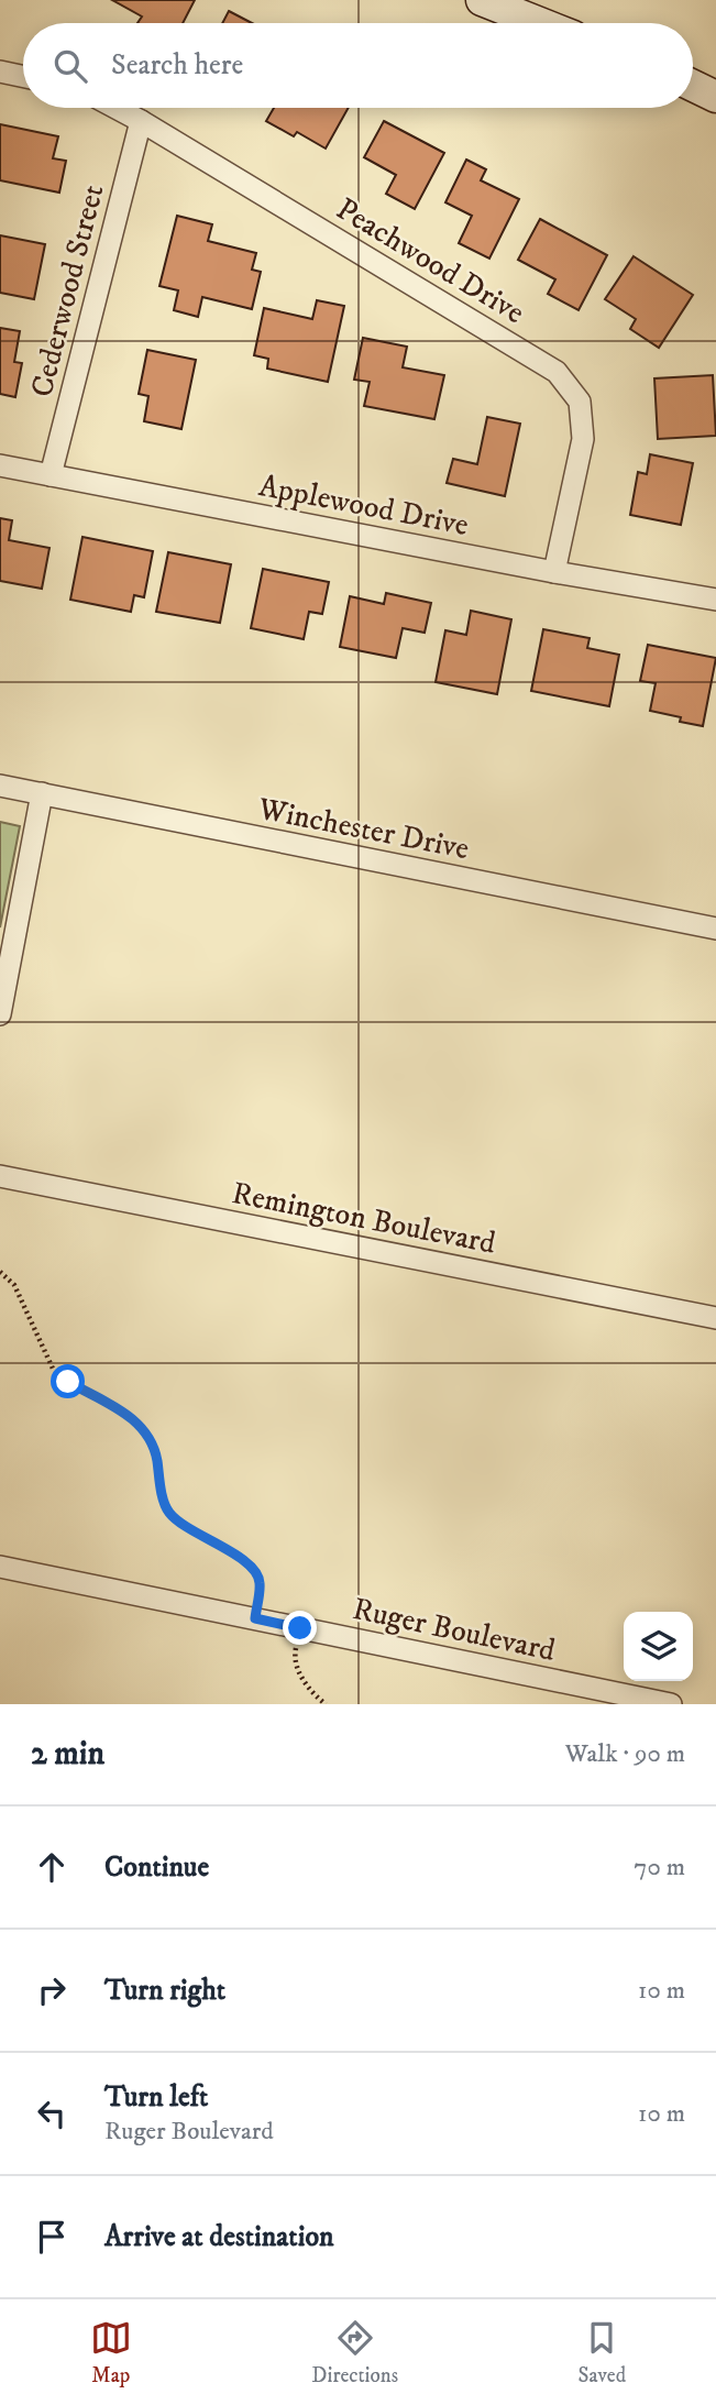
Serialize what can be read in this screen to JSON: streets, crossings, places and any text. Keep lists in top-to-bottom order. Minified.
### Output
{"streets":{"street":["Peachwood Drive","Cederwood Street","Applewood Drive","Winchester Drive","Remington Boulevard","Ruger Boulevard"]},"crossings":[["Peachwood Drive","Cederwood Street"],["Peachwood Drive","Applewood Drive"],["Cederwood Street","Applewood Drive"]],"page":{"search":"Search here","heading":["2 min","Walk · 90 m"],"list":[["Continue","70 m"],["Turn right","10 m"],["Turn left","Ruger Boulevard","10 m"],"Arrive at destination"],"nav":["Map","Directions","Saved"]}}
